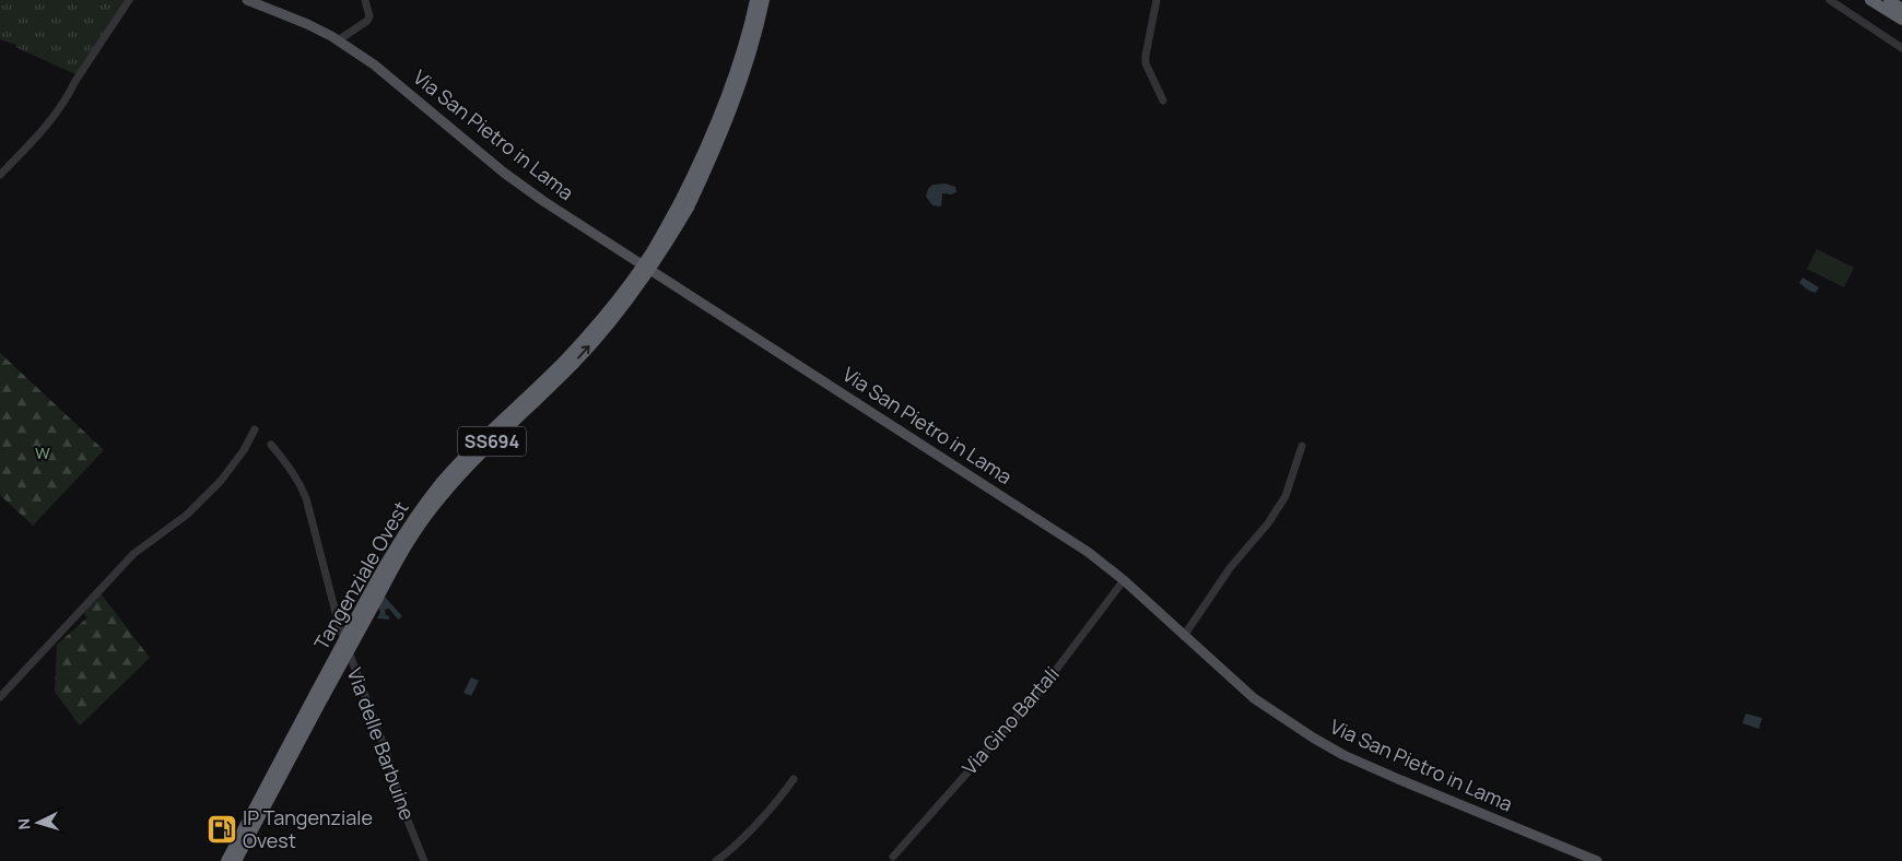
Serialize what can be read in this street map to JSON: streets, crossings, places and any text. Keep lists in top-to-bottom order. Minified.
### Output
{"streets":{"highway":["SS694","Tangenziale Ovest"],"main road":["Via San Pietro in Lama"],"street":["Via Gino Bartali","Via delle Barbuine"]},"crossings":[["Via San Pietro in Lama","Via Gino Bartali"]],"parks":["w"],"places":{"fuel station":["IP Tangenziale Ovest"]},"north":"left"}
